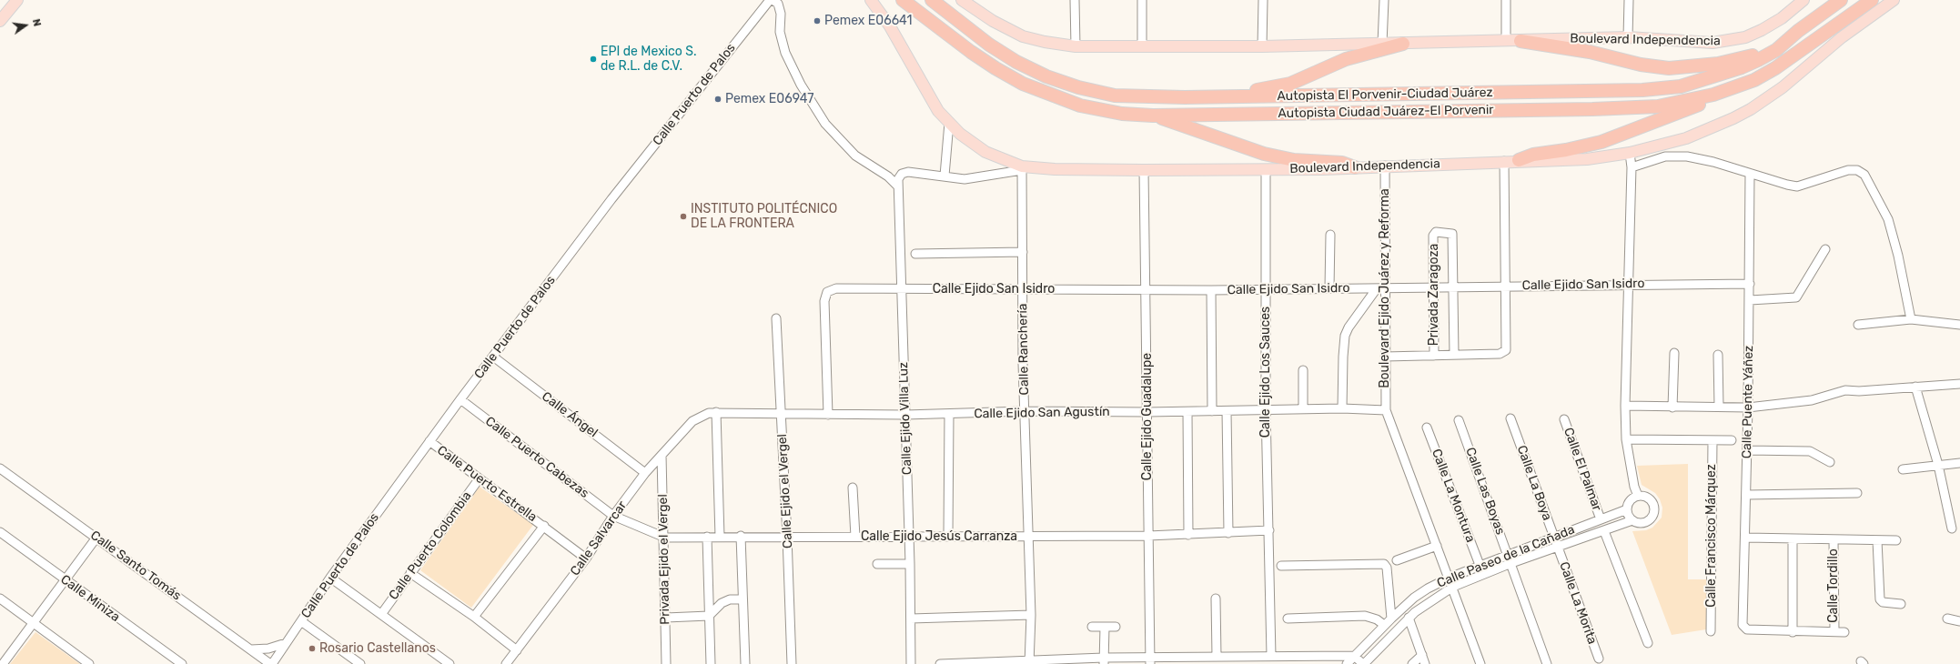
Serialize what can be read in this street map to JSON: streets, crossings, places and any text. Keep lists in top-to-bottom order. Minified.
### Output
{"streets":{"highway":["Autopista El Porvenir-Ciudad Juárez","Autopista Ciudad Juárez-El Porvenir"],"main road":["Boulevard Independencia"],"street":["Calle Puerto de Palos","Calle Ejido San Isidro","Boulevard Ejido Juárez y Reforma","Privada Zaragoza","Calle Ranchería","Calle Ejido Los Sauces","Calle Puente Yáñez","Calle Ejido San Agustín","Calle Ángel","Calle Ejido Guadalupe","Calle Ejido Villa Luz","Calle Puerto Cabezas","Calle El Palmar","Calle La Boya","Calle Puerto Estrella","Calle Ejido el Vergel","Calle Las Boyas","Calle La Montura","Calle Francisco Márquez","Calle Ejido Jesús Carranza","Calle Salvarcar","Calle Puerto Colombia","Calle Paseo de la Cañada","Privada Ejido el Vergel","Calle Santo Tomás","Calle Tordillo","Calle Miniza","Calle La Morita"]},"crossings":[["Boulevard Independencia","Boulevard Ejido Juárez y Reforma"],["Boulevard Independencia","Calle Ranchería"],["Boulevard Independencia","Calle Ejido Los Sauces"],["Boulevard Independencia","Calle Ejido Guadalupe"],["Calle Puerto de Palos","Calle Ángel"],["Calle Puerto de Palos","Calle Puerto Cabezas"],["Calle Puerto de Palos","Calle Puerto Estrella"],["Calle Puerto de Palos","Calle Santo Tomás"],["Calle Ejido San Isidro","Boulevard Ejido Juárez y Reforma"],["Calle Ejido San Isidro","Privada Zaragoza"],["Calle Ejido San Isidro","Calle Ranchería"],["Calle Ejido San Isidro","Calle Ejido Los Sauces"],["Calle Ejido San Isidro","Calle Puente Yáñez"],["Calle Ejido San Isidro","Calle Ejido San Agustín"],["Calle Ejido San Isidro","Calle Ejido Guadalupe"],["Calle Ejido San Isidro","Calle Ejido Villa Luz"],["Boulevard Ejido Juárez y Reforma","Calle Ejido San Agustín"],["Boulevard Ejido Juárez y Reforma","Calle Paseo de la Cañada"],["Calle Ranchería","Calle Ejido San Agustín"],["Calle Ranchería","Calle Ejido Jesús Carranza"],["Calle Ejido Los Sauces","Calle Ejido San Agustín"],["Calle Ejido Los Sauces","Calle Ejido Jesús Carranza"],["Calle Ejido San Agustín","Calle Ejido Guadalupe"],["Calle Ejido San Agustín","Calle Ejido Villa Luz"],["Calle Ejido San Agustín","Calle Ejido el Vergel"],["Calle Ejido San Agustín","Calle Salvarcar"],["Calle Ángel","Calle Salvarcar"],["Calle Ejido Guadalupe","Calle Ejido Jesús Carranza"],["Calle Ejido Villa Luz","Calle Ejido Jesús Carranza"],["Calle Puerto Cabezas","Calle Ejido Jesús Carranza"],["Calle Puerto Cabezas","Calle Salvarcar"],["Calle El Palmar","Calle Paseo de la Cañada"],["Calle La Boya","Calle Paseo de la Cañada"],["Calle La Boya","Calle La Morita"],["Calle Puerto Estrella","Calle Salvarcar"],["Calle Puerto Estrella","Calle Puerto Colombia"],["Calle Ejido el Vergel","Calle Ejido Jesús Carranza"],["Calle Las Boyas","Calle Paseo de la Cañada"],["Calle La Montura","Calle Paseo de la Cañada"],["Calle Ejido Jesús Carranza","Calle Salvarcar"],["Calle Ejido Jesús Carranza","Privada Ejido el Vergel"],["Calle Salvarcar","Privada Ejido el Vergel"],["Calle Paseo de la Cañada","Calle La Morita"]],"places":["Pemex E06641","EPI de Mexico S. de R.L. de C.V.","Pemex E06947","INSTITUTO POLITÉCNICO DE LA FRONTERA","Rosario Castellanos"],"north":"right"}
